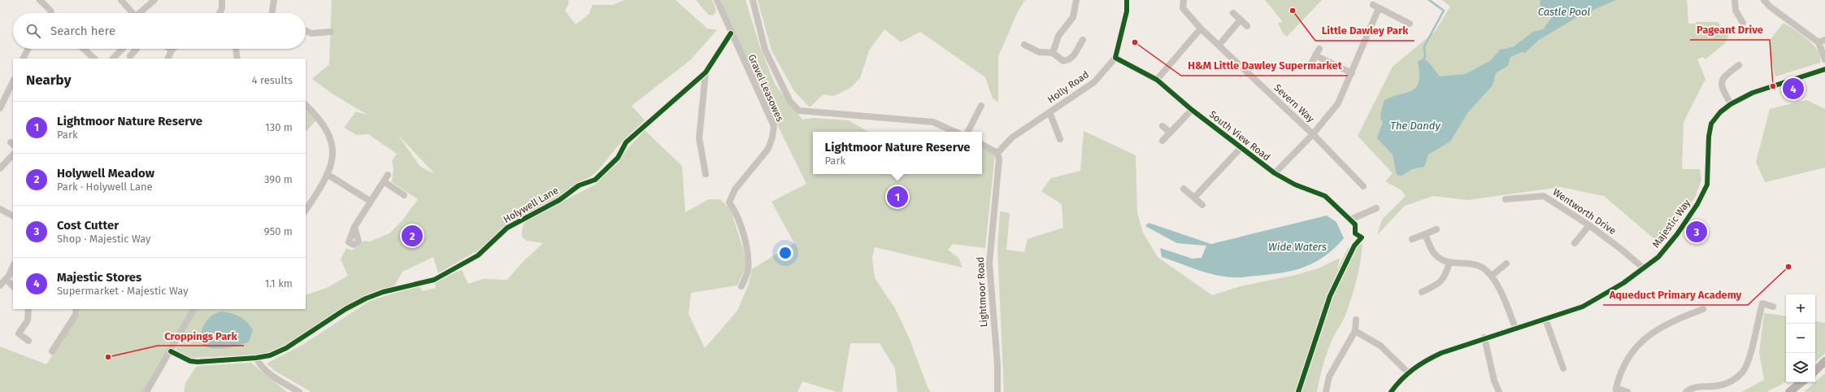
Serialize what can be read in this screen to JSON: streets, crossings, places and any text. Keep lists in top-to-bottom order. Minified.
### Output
{"streets":{"street":["Holly Road","Gravel Leasowes","Severn Way","South View Road","Holywell Lane","Wentworth Drive","Majestic Way","Lightmoor Road"]},"crossings":[["Holly Road","South View Road"],["Holly Road","Lightmoor Road"],["Gravel Leasowes","Holywell Lane"],["Wentworth Drive","Majestic Way"]],"water":["Castle Pool","The Dandy","Wide Waters"],"places":["Little Dawley Park","H&M Little Dawley Supermarket","Pageant Drive","Aqueduct Primary Academy","Croppings Park"],"page":{"search":"Search here","heading":["Nearby","4 results"],"pins":["4","1","3","2"],"list":[{"mark":"1","name":"Lightmoor Nature Reserve","note":"Park","value":"130 m"},{"mark":"2","name":"Holywell Meadow","note":"Park · Holywell Lane","value":"390 m"},{"mark":"3","name":"Cost Cutter","note":"Shop · Majestic Way","value":"950 m"},{"mark":"4","name":"Majestic Stores","note":"Supermarket · Majestic Way","value":"1.1 km"}],"popup":["Lightmoor Nature Reserve","Park"],"map_buttons":["+","−"]}}
